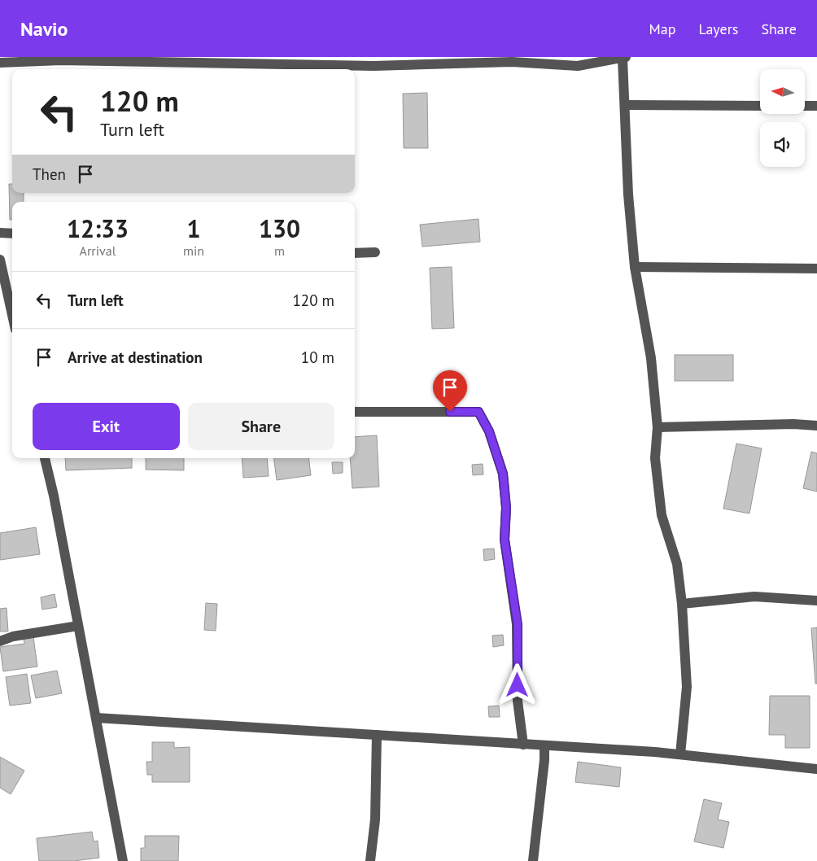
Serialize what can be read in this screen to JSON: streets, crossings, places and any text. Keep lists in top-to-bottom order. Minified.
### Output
{"north":"left","page":{"header":"Navio","nav":["Map","Layers","Share"],"turn":["120 m","Turn left"],"then":"Then","eta":["12:33","Arrival","1","min","130","m"],"list":[{"name":"Turn left","value":"120 m"},{"name":"Arrive at destination","value":"10 m"}],"buttons":["Exit","Share"]}}
